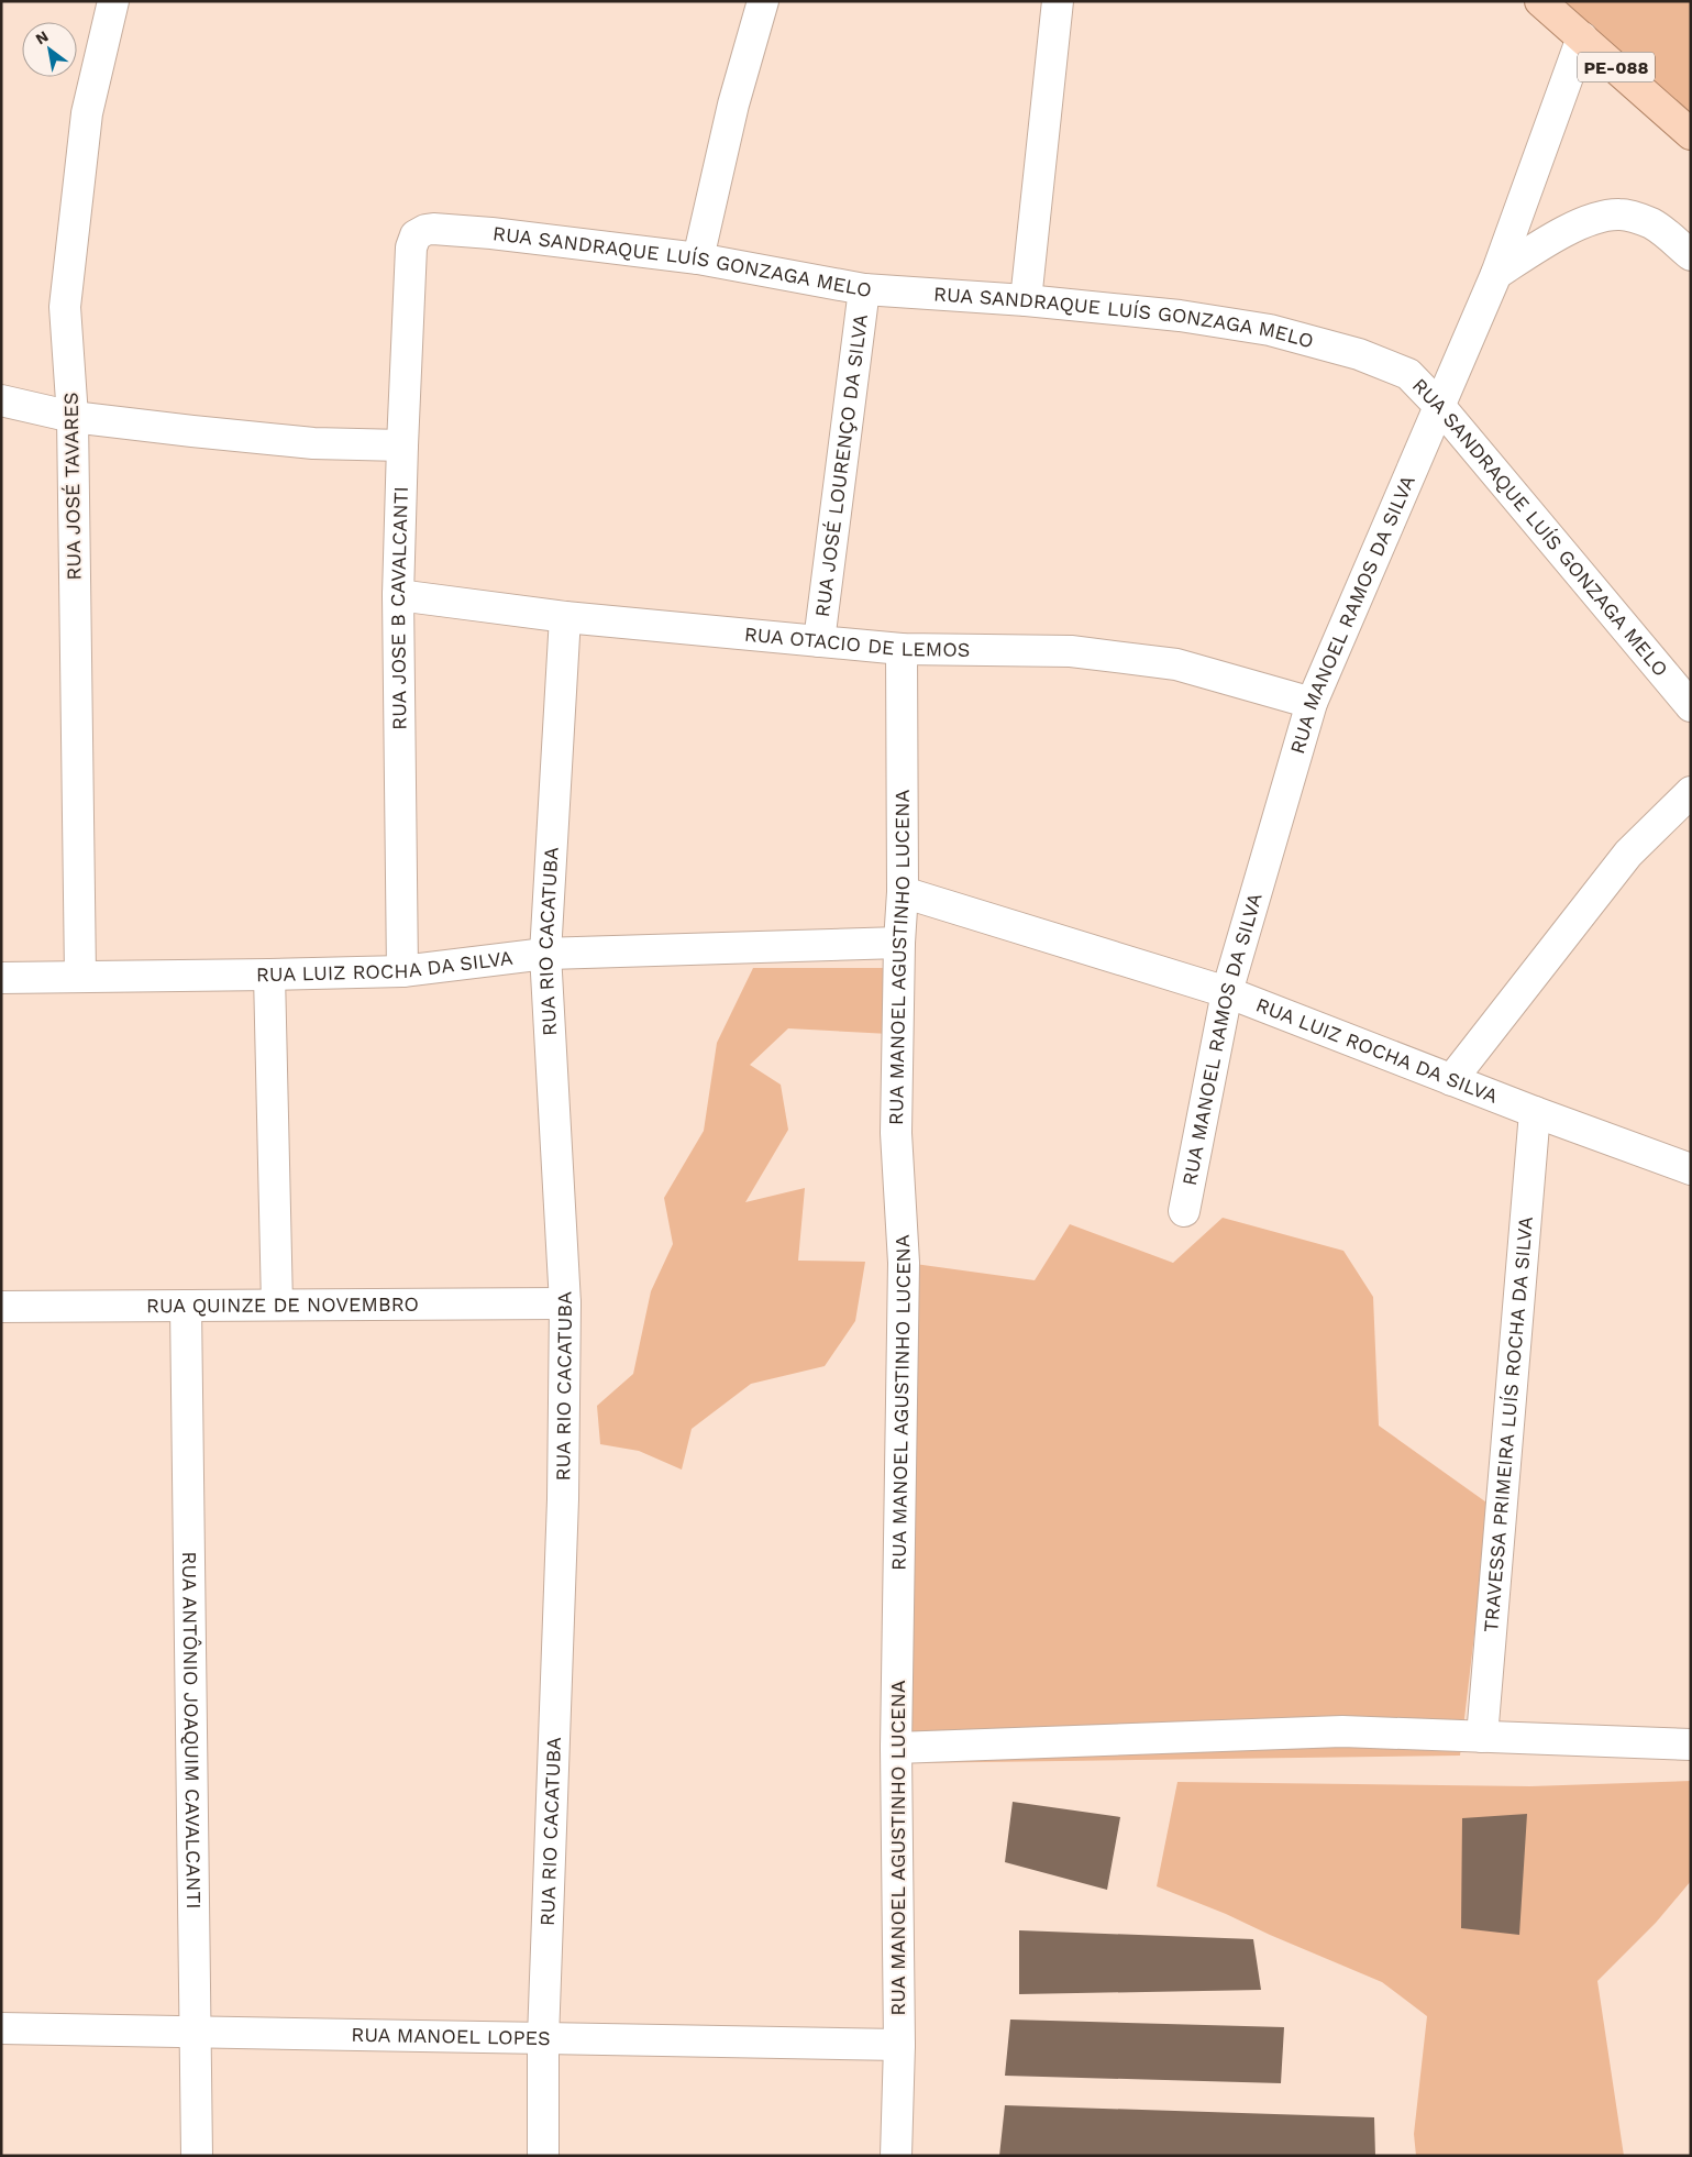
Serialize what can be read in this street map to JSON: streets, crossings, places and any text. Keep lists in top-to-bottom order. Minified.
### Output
{"streets":{"main road":["PE-088"],"street":["RUA SANDRAQUE LUÍS GONZAGA MELO","RUA JOSÉ LOURENÇO DA SILVA","RUA JOSÉ TAVARES","RUA JOSE B CAVALCANTI","RUA MANOEL RAMOS DA SILVA","RUA OTACIO DE LEMOS","RUA RIO CACATUBA","RUA MANOEL AGUSTINHO LUCENA","RUA LUIZ ROCHA DA SILVA","RUA QUINZE DE NOVEMBRO","TRAVESSA PRIMEIRA LUÍS ROCHA DA SILVA","RUA ANTÔNIO JOAQUIM CAVALCANTI","RUA MANOEL LOPES"]},"crossings":[["PE-088","RUA MANOEL RAMOS DA SILVA"],["RUA SANDRAQUE LUÍS GONZAGA MELO","RUA JOSÉ LOURENÇO DA SILVA"],["RUA SANDRAQUE LUÍS GONZAGA MELO","RUA JOSE B CAVALCANTI"],["RUA SANDRAQUE LUÍS GONZAGA MELO","RUA MANOEL RAMOS DA SILVA"],["RUA JOSÉ LOURENÇO DA SILVA","RUA OTACIO DE LEMOS"],["RUA JOSÉ TAVARES","RUA LUIZ ROCHA DA SILVA"],["RUA JOSE B CAVALCANTI","RUA OTACIO DE LEMOS"],["RUA JOSE B CAVALCANTI","RUA LUIZ ROCHA DA SILVA"],["RUA MANOEL RAMOS DA SILVA","RUA OTACIO DE LEMOS"],["RUA MANOEL RAMOS DA SILVA","RUA LUIZ ROCHA DA SILVA"],["RUA OTACIO DE LEMOS","RUA RIO CACATUBA"],["RUA OTACIO DE LEMOS","RUA MANOEL AGUSTINHO LUCENA"],["RUA RIO CACATUBA","RUA LUIZ ROCHA DA SILVA"],["RUA RIO CACATUBA","RUA QUINZE DE NOVEMBRO"],["RUA RIO CACATUBA","RUA MANOEL LOPES"],["RUA MANOEL AGUSTINHO LUCENA","RUA LUIZ ROCHA DA SILVA"],["RUA MANOEL AGUSTINHO LUCENA","RUA MANOEL LOPES"],["RUA LUIZ ROCHA DA SILVA","TRAVESSA PRIMEIRA LUÍS ROCHA DA SILVA"],["RUA QUINZE DE NOVEMBRO","RUA ANTÔNIO JOAQUIM CAVALCANTI"],["RUA ANTÔNIO JOAQUIM CAVALCANTI","RUA MANOEL LOPES"]],"north":"top left"}
